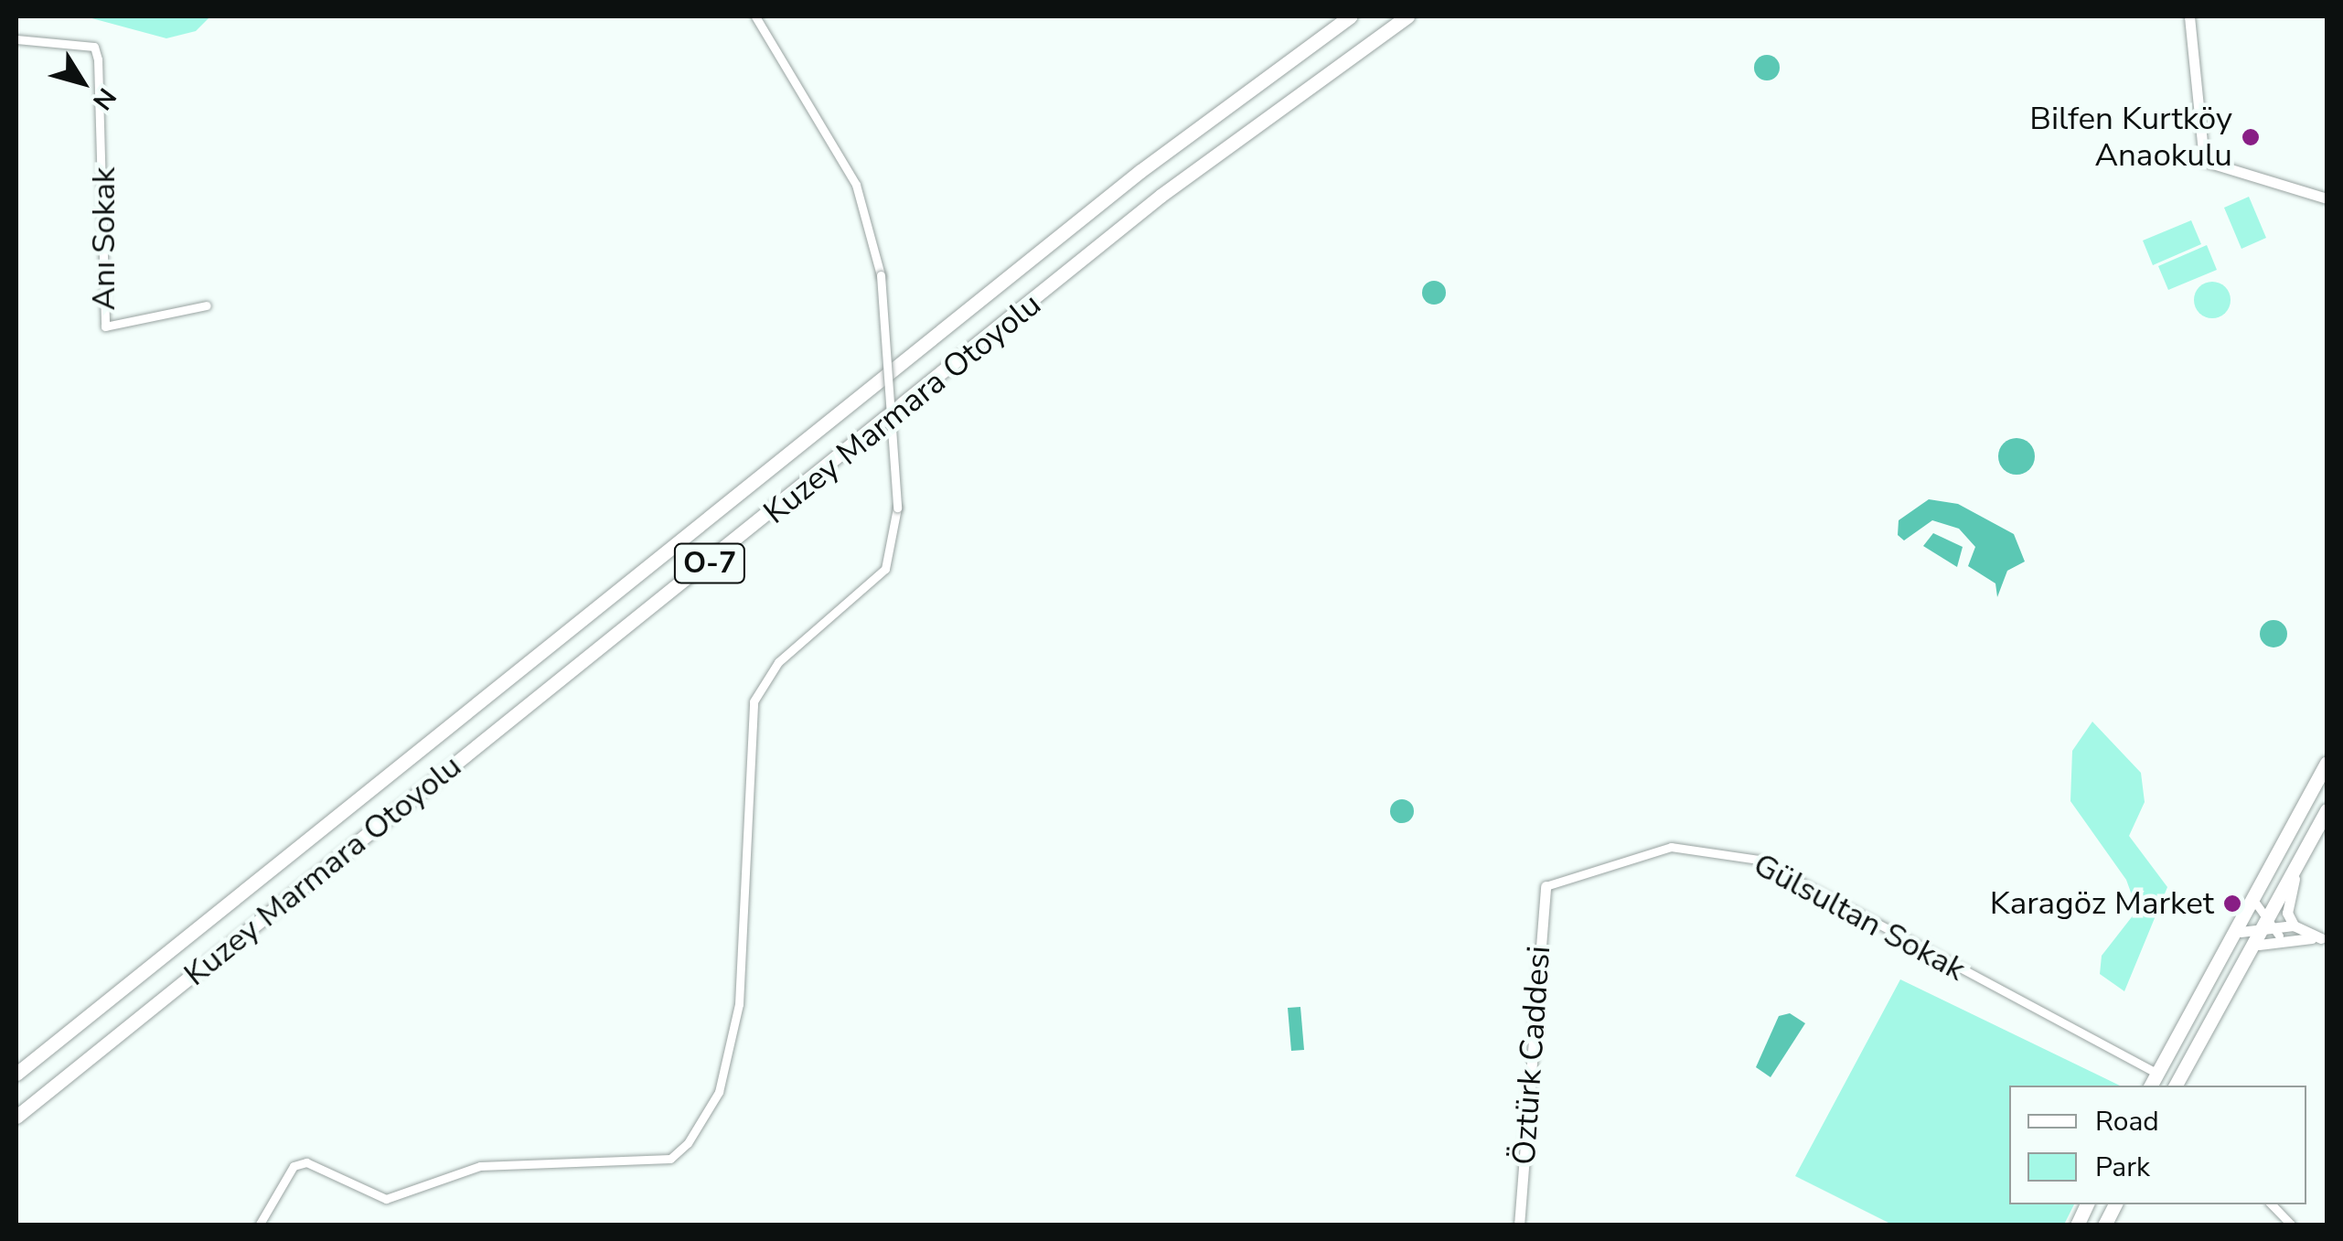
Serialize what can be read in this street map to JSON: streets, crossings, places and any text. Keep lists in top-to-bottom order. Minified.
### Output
{"streets":{"highway":["Kuzey Marmara Otoyolu","O-7"],"street":["Anı Sokak","Gülsultan Sokak","Öztürk Caddesi"]},"crossings":[["Gülsultan Sokak","Öztürk Caddesi"]],"places":["Bilfen Kurtköy Anaokulu","Karagöz Market"],"legend":["Road","Park"],"north":"bottom right"}
